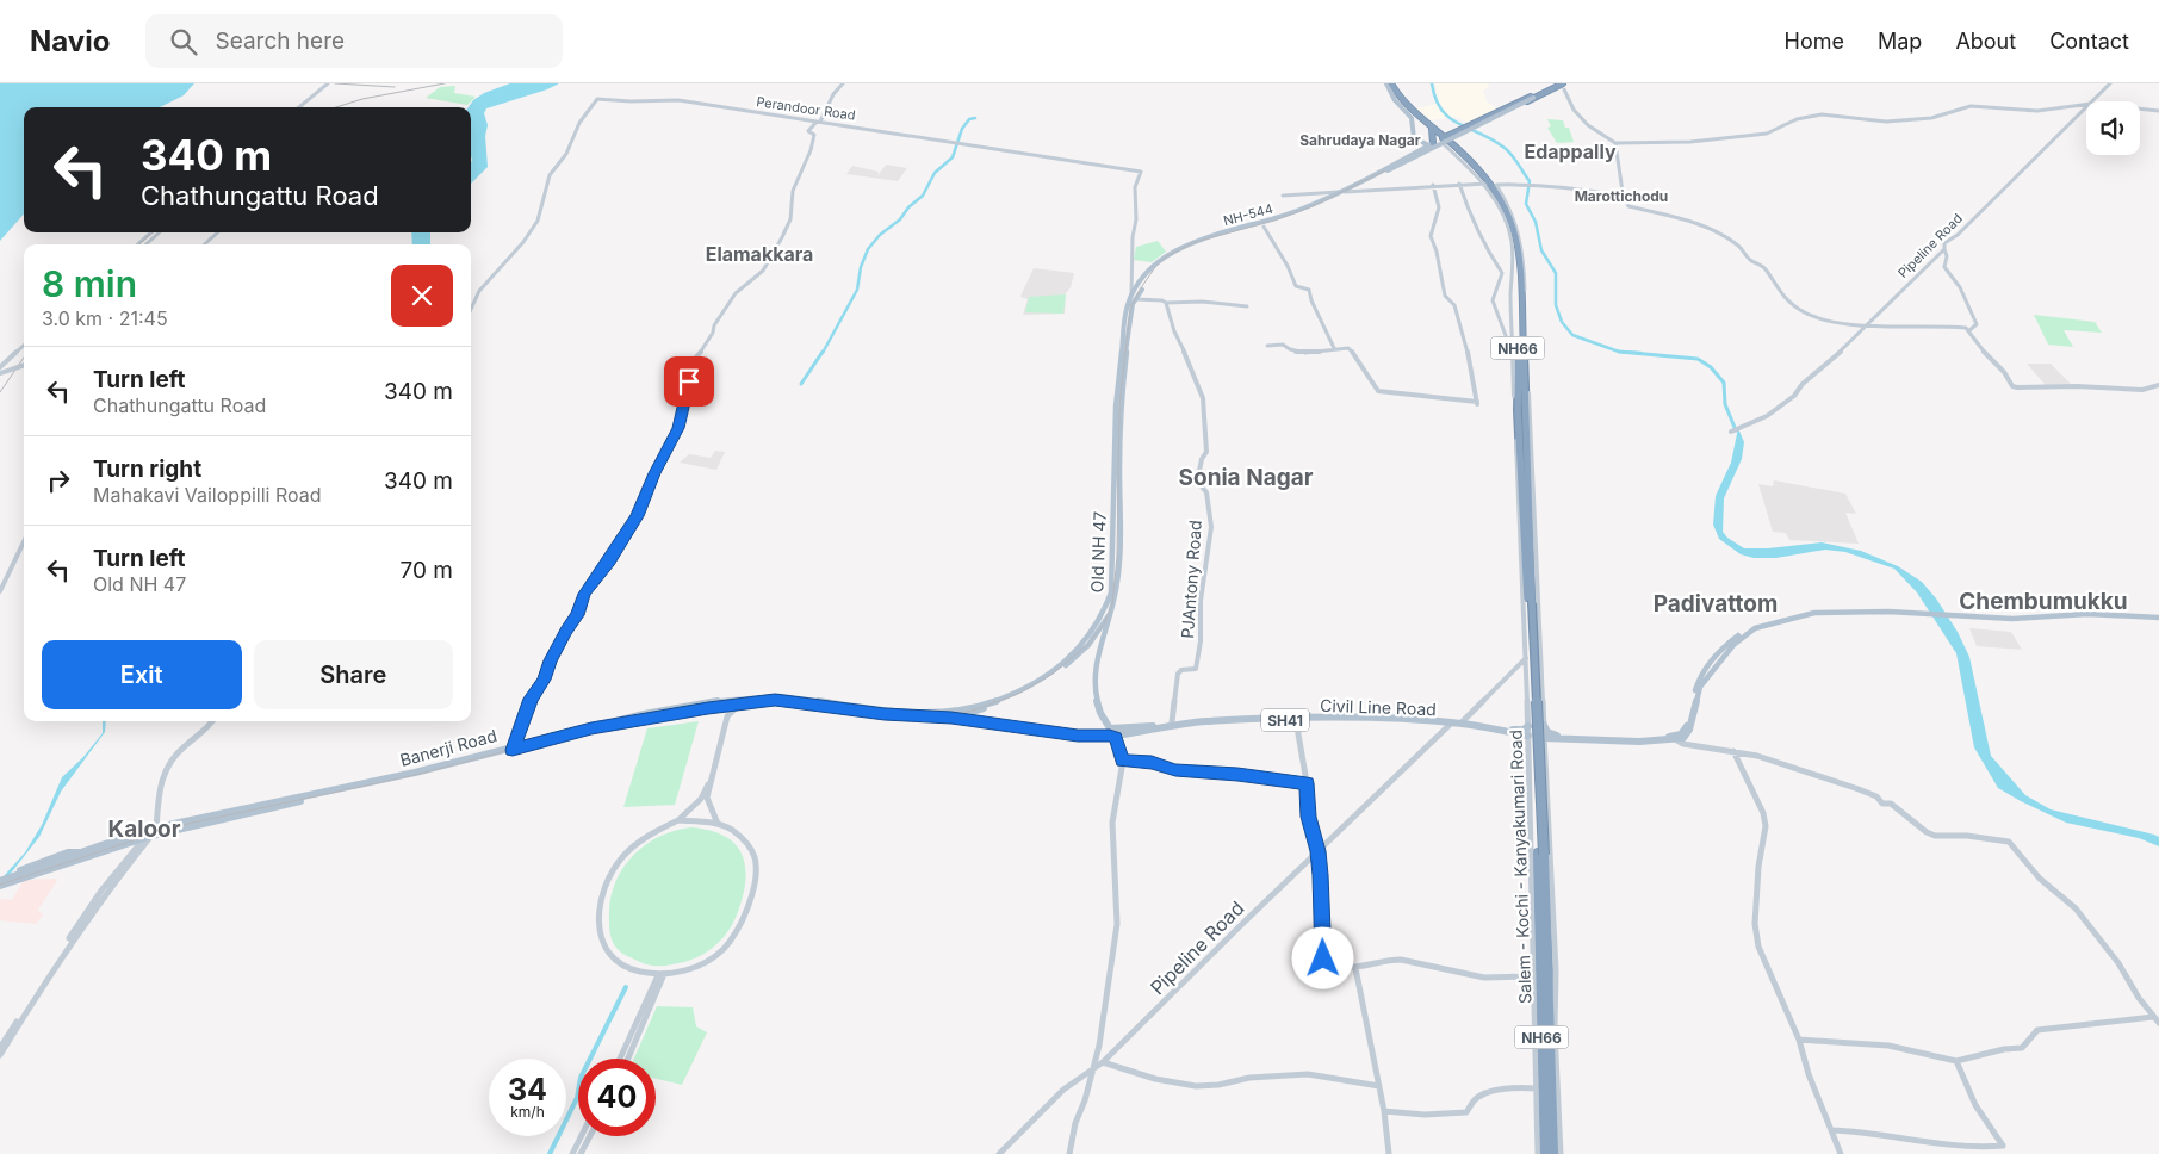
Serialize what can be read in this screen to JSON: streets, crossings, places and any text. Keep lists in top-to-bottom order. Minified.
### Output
{"streets":{"highway":["NH66","Salem - Kochi - Kanyakumari Road"],"main road":["NH-544","Old NH 47","Civil Line Road","SH41","Banerji Road"],"street":["Perandoor Road","Pipeline Road","PJAntony Road"]},"crossings":[["Perandoor Road","NH-544"],["Perandoor Road","Old NH 47"],["NH-544","Old NH 47"],["Pipeline Road","Civil Line Road"],["NH66","Salem - Kochi - Kanyakumari Road"],["Old NH 47","Civil Line Road"],["Old NH 47","Banerji Road"],["PJAntony Road","Civil Line Road"]],"districts":["Sahrudaya Nagar","Edappally","Marottichodu","Elamakkara","Sonia Nagar","Chembumukku","Padivattom","Kaloor"],"page":{"header":"Navio","search":"Search here","nav":["Home","Map","About","Contact"],"turn":["340 m","Chathungattu Road"],"heading":["8 min","3.0 km · 21:45"],"list":[{"name":"Turn left","note":"Chathungattu Road","value":"340 m"},{"name":"Turn right","note":"Mahakavi Vailoppilli Road","value":"340 m"},{"name":"Turn left","note":"Old NH 47","value":"70 m"}],"buttons":["Exit","Share"],"speed":"34 km/h","limit":"40"}}
